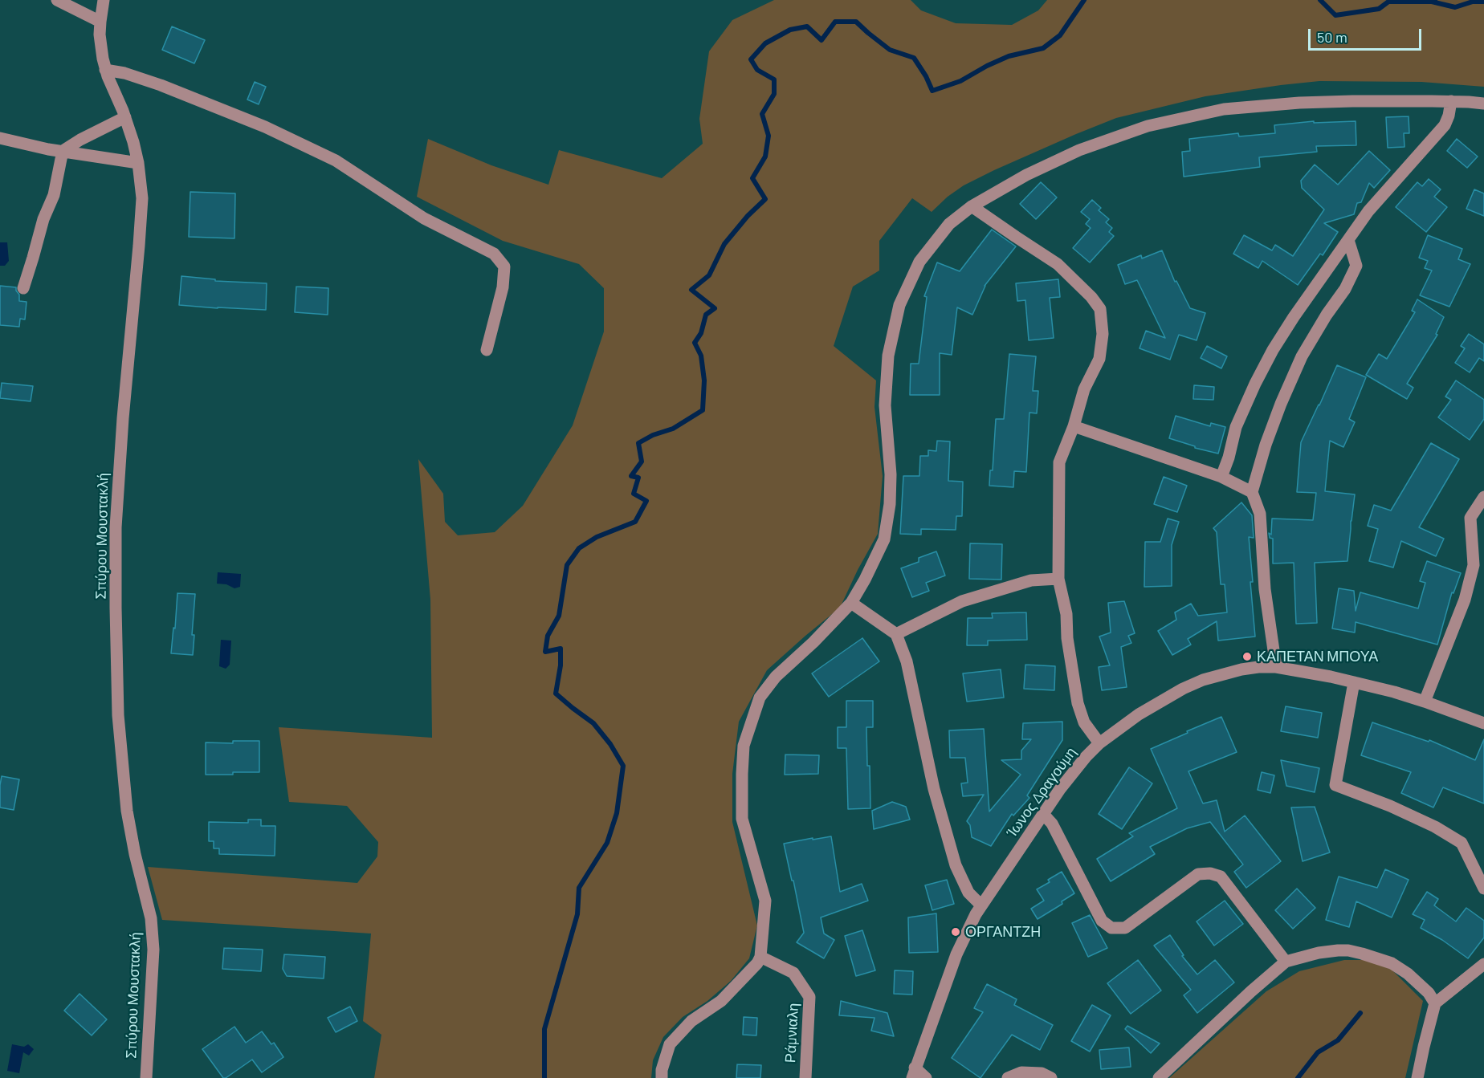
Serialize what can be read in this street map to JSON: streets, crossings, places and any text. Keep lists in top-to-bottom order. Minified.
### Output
{"streets":{"street":["Σπύρου Μουστακλή","Ίωνος Δραγούμη","Ράμνιαλη"]},"places":["ΚΑΠΕΤΑΝ ΜΠΟΥΑ","ΟΡΓΑΝΤΖΗ"],"scale_bar":"50 m"}
